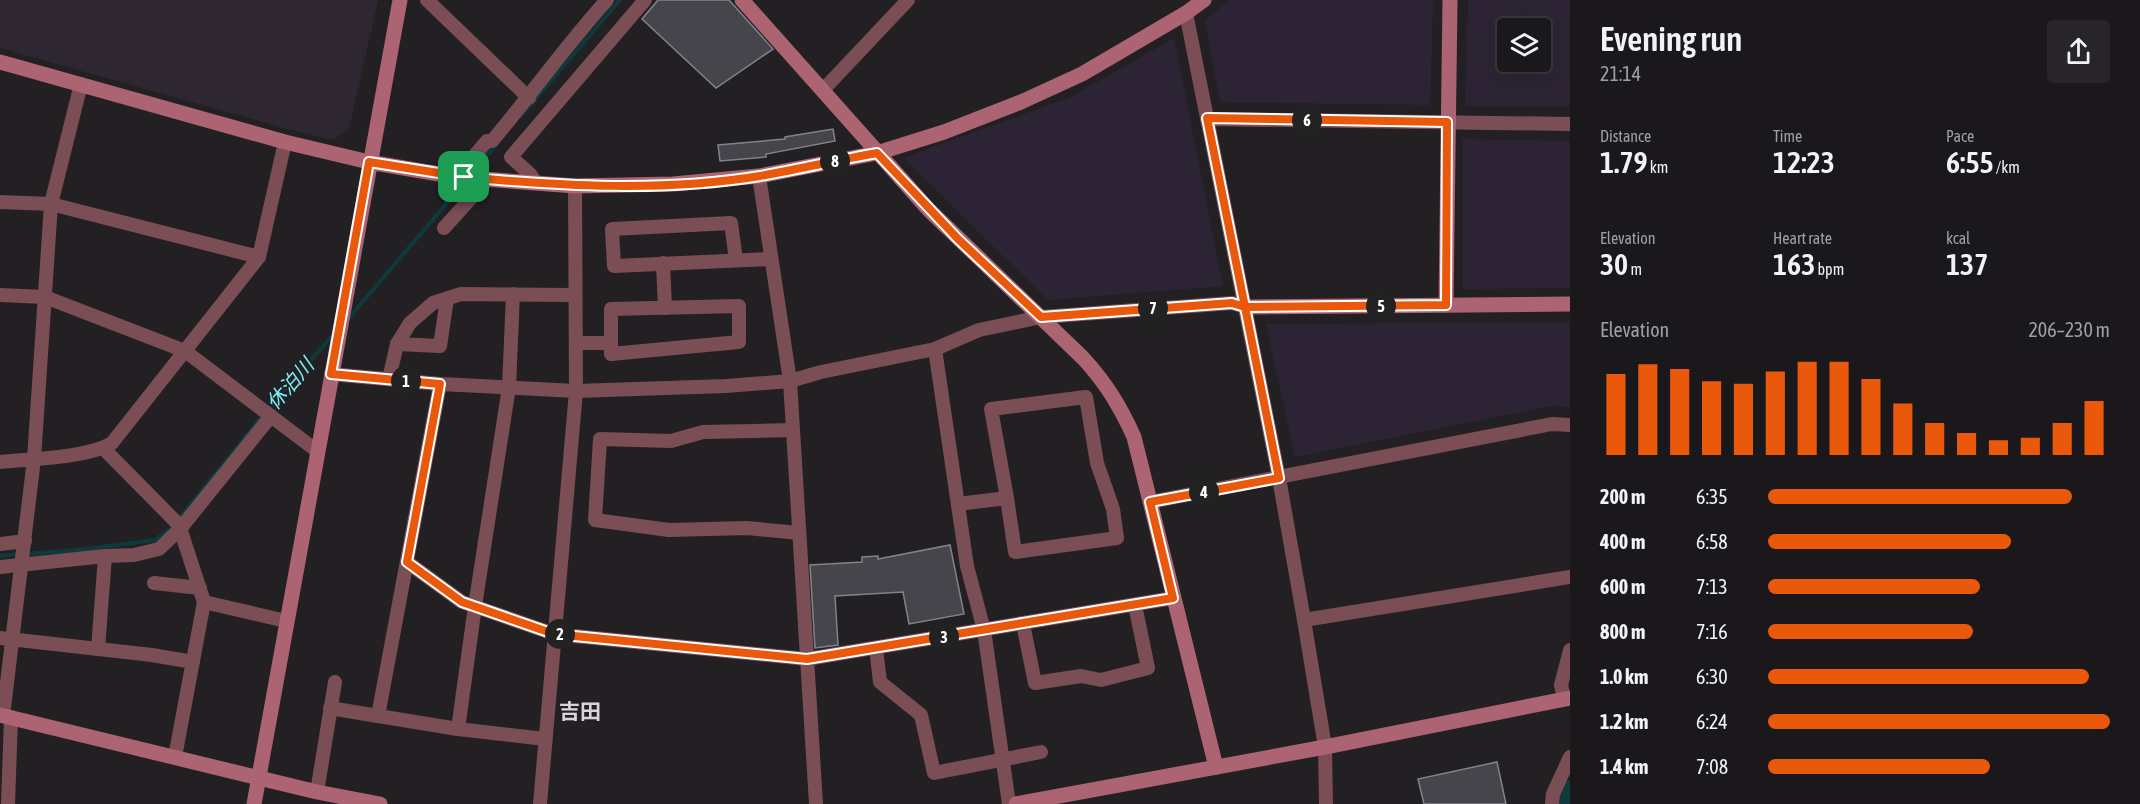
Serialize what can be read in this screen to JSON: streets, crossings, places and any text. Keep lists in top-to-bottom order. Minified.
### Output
{"districts":["吉田"],"water":["休泊川"],"page":{"heading":["Evening run","21:14"],"stats":[["Distance","1.79 km"],["Time","12:23"],["Pace","6:55 /km"],["Elevation","30 m"],["Heart rate","163 bpm"],["kcal","137"]],"pins":["6","8","5","7","1","4","2","3"],"chart":["Elevation","206–230 m"],"list":[{"name":"200 m","note":"6:35"},{"name":"400 m","note":"6:58"},{"name":"600 m","note":"7:13"},{"name":"800 m","note":"7:16"},{"name":"1.0 km","note":"6:30"},{"name":"1.2 km","note":"6:24"},{"name":"1.4 km","note":"7:08"}]}}
